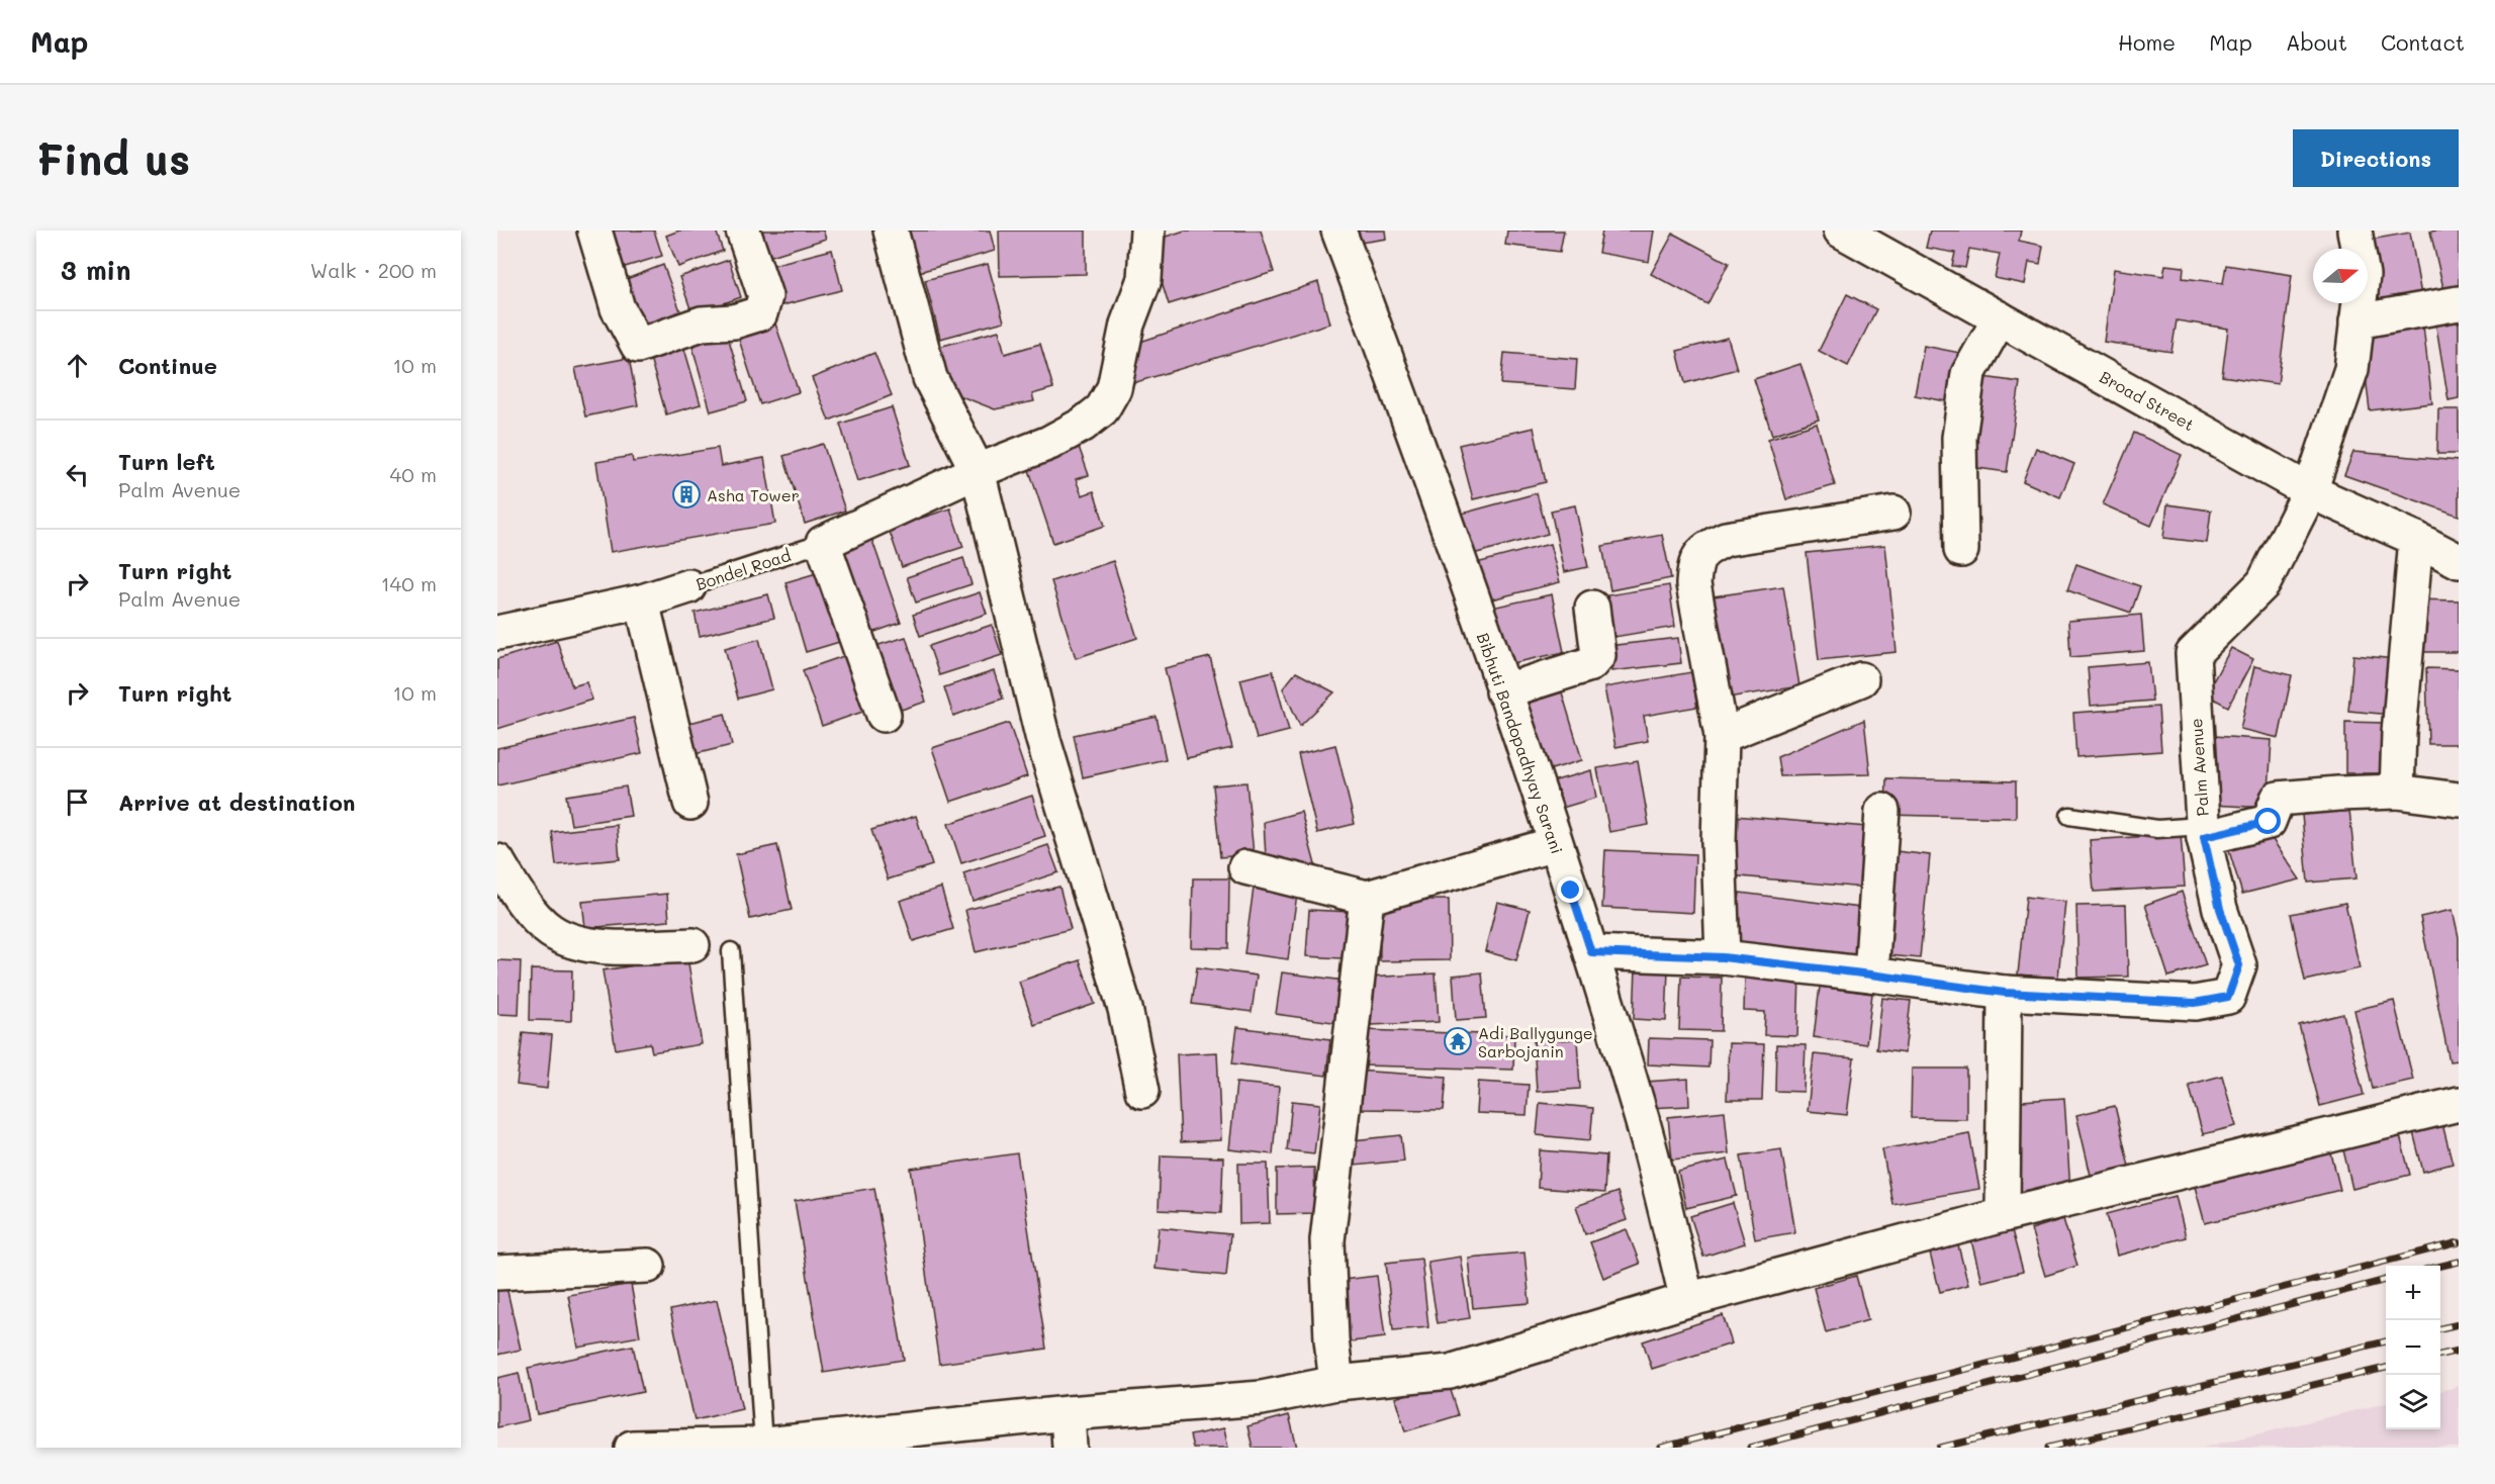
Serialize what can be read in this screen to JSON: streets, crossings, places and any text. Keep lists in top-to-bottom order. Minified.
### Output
{"streets":{"street":["Broad Street","Bondel Road","Bibhuti Bandopadhyay Sarani","Palm Avenue"]},"crossings":[["Broad Street","Palm Avenue"],["Bibhuti Bandopadhyay Sarani","Palm Avenue"]],"places":{"building":["Asha Tower"],"temple":["Adi Ballygunge Sarbojanin"]},"north":"right","page":{"header":"Map","nav":["Home","Map","About","Contact"],"buttons":"Directions","title":"Find us","heading":["3 min","Walk · 200 m"],"list":[["Continue","10 m"],["Turn left","Palm Avenue","40 m"],["Turn right","Palm Avenue","140 m"],["Turn right","10 m"],"Arrive at destination"],"map_buttons":["+","−"]}}
